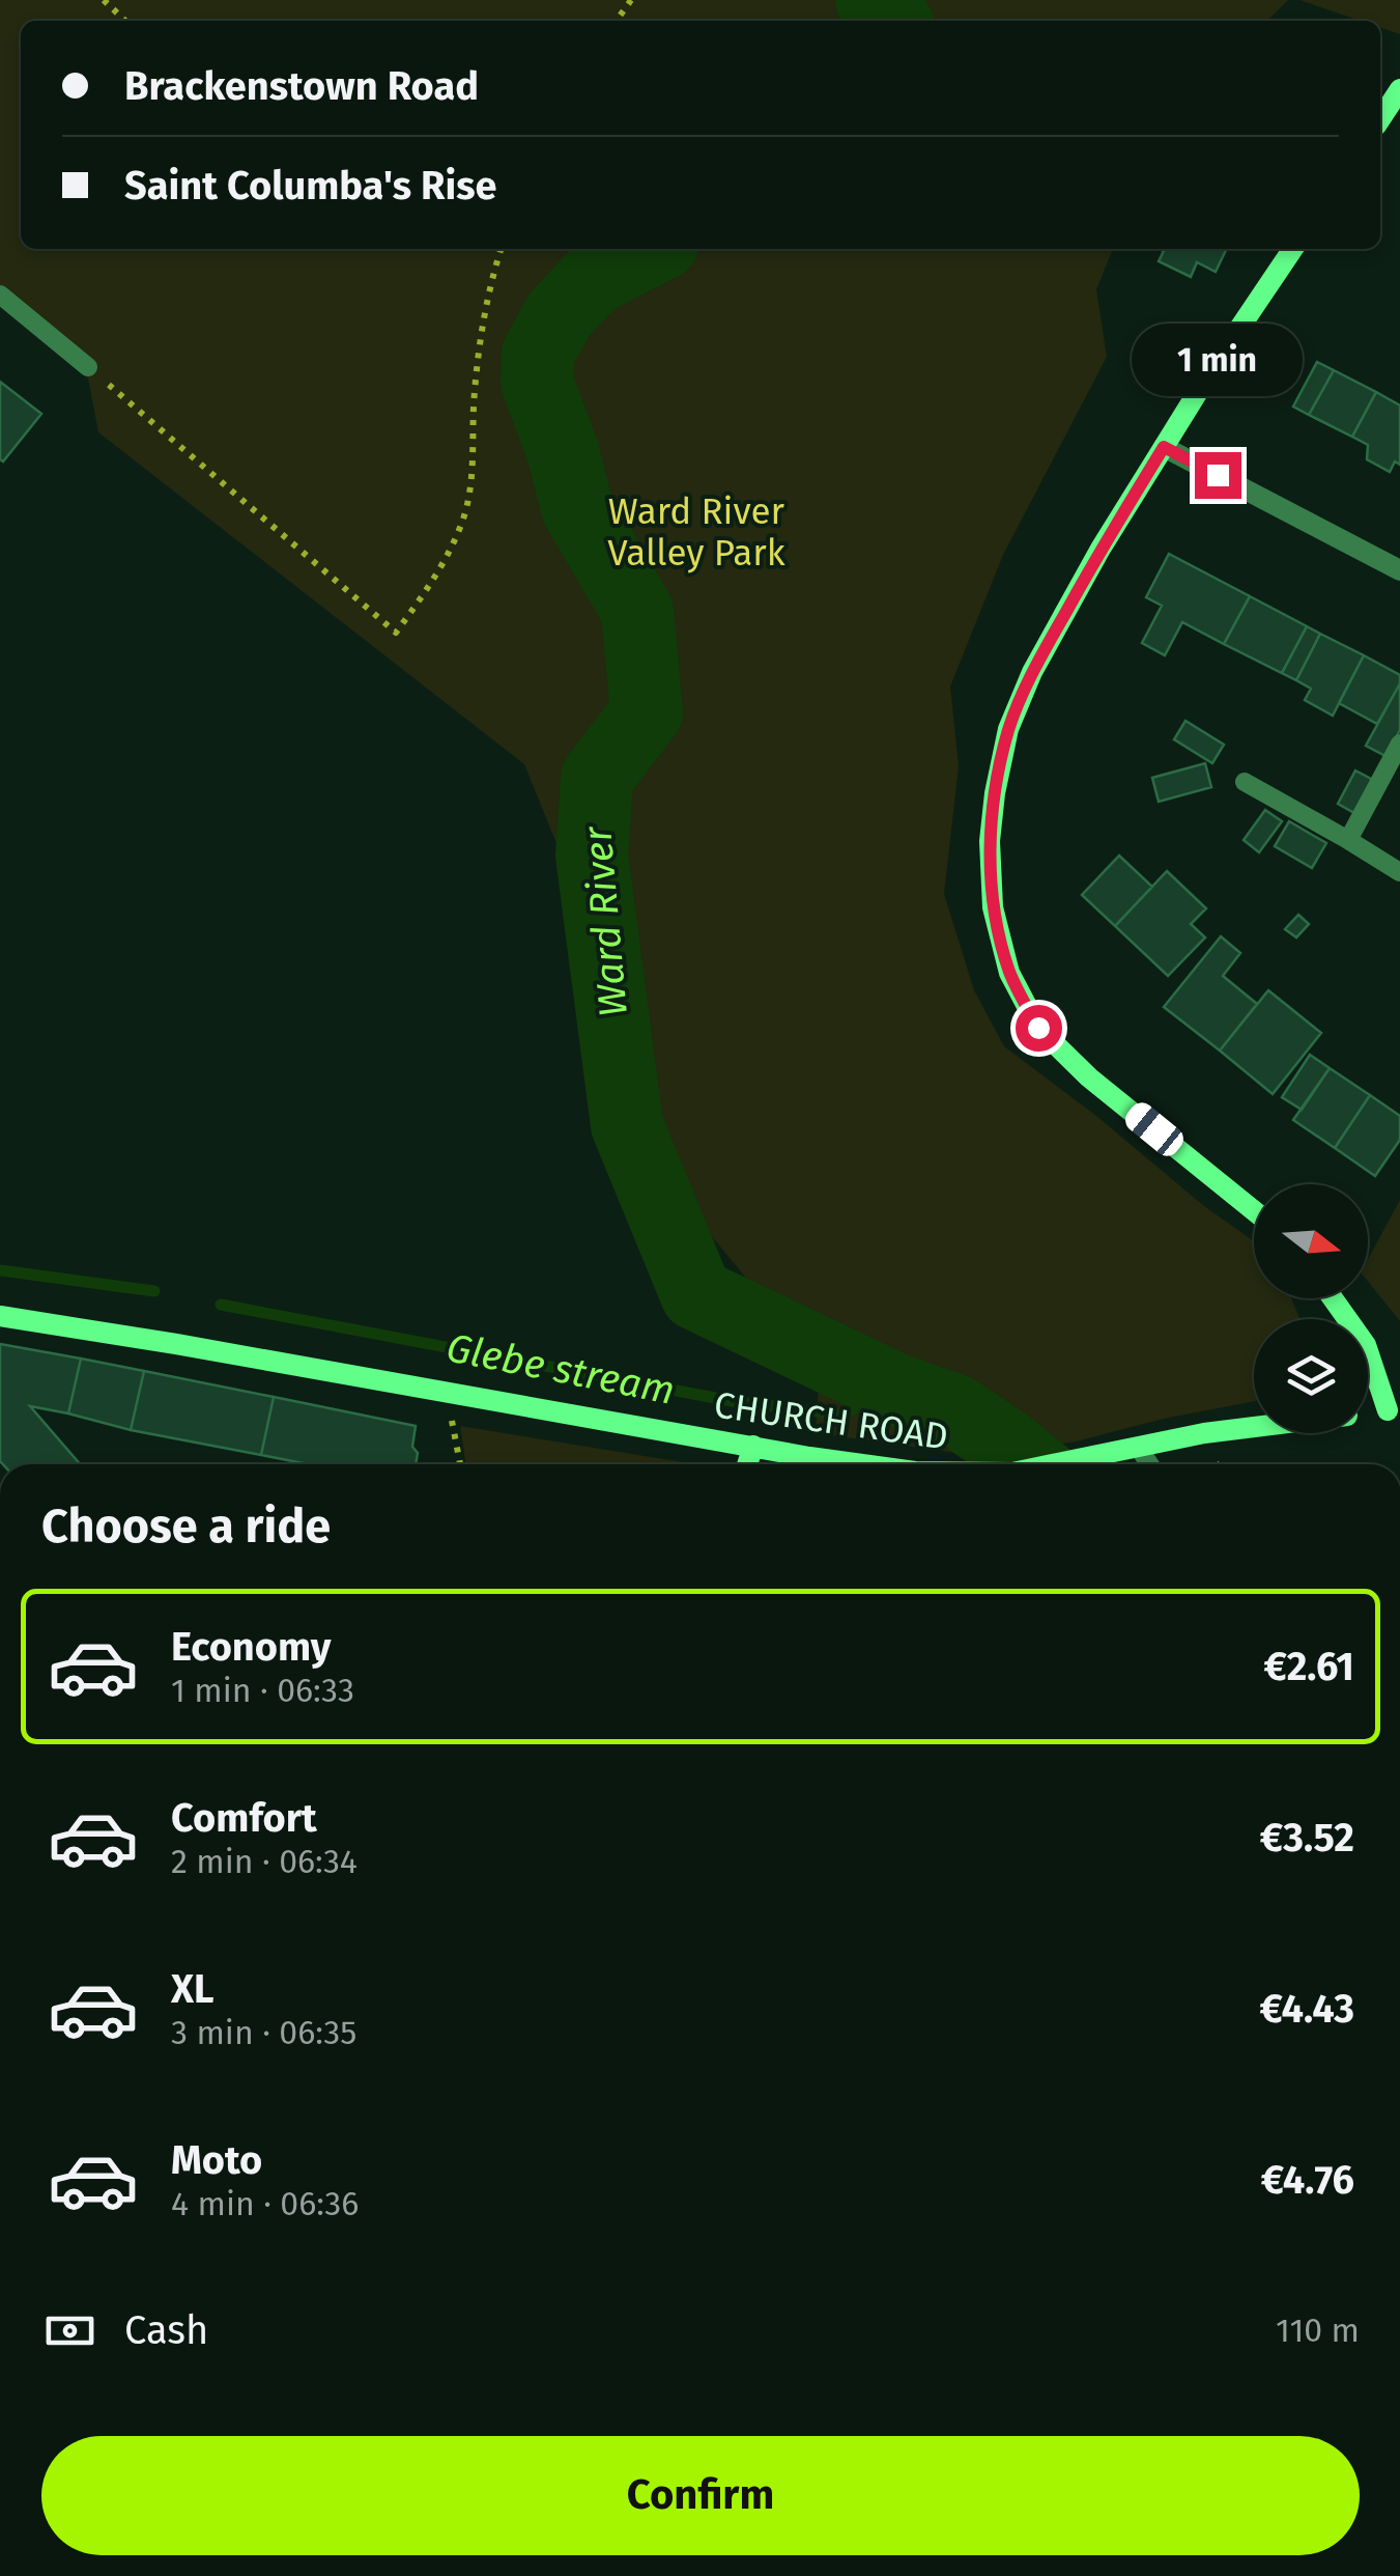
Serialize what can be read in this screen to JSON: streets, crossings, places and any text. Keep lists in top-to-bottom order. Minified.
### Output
{"streets":{"street":["CHURCH ROAD"]},"water":["Ward River","Glebe stream"],"parks":["Ward River Valley Park"],"north":"right","page":{"banner":["Brackenstown Road","Saint Columba's Rise"],"bubble":"1 min","heading":"Choose a ride","list":[{"name":"Economy","note":"1 min · 06:33","value":"€2.61"},{"name":"Comfort","note":"2 min · 06:34","value":"€3.52"},{"name":"XL","note":"3 min · 06:35","value":"€4.43"},{"name":"Moto","note":"4 min · 06:36","value":"€4.76"}],"pay":["Cash","110 m"],"buttons":"Confirm"}}
